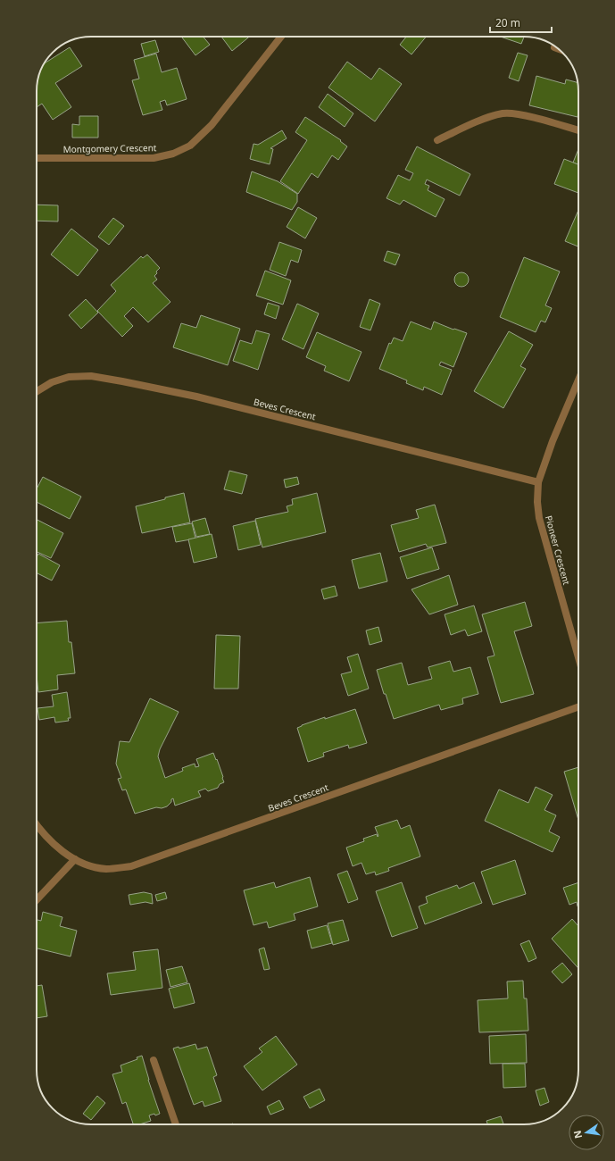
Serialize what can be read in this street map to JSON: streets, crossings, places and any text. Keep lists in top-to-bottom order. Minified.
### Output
{"streets":{"street":["Montgomery Crescent","Beves Crescent","Pioneer Crescent"]},"crossings":[["Beves Crescent","Pioneer Crescent"]],"scale_bar":"20 m","north":"left"}
